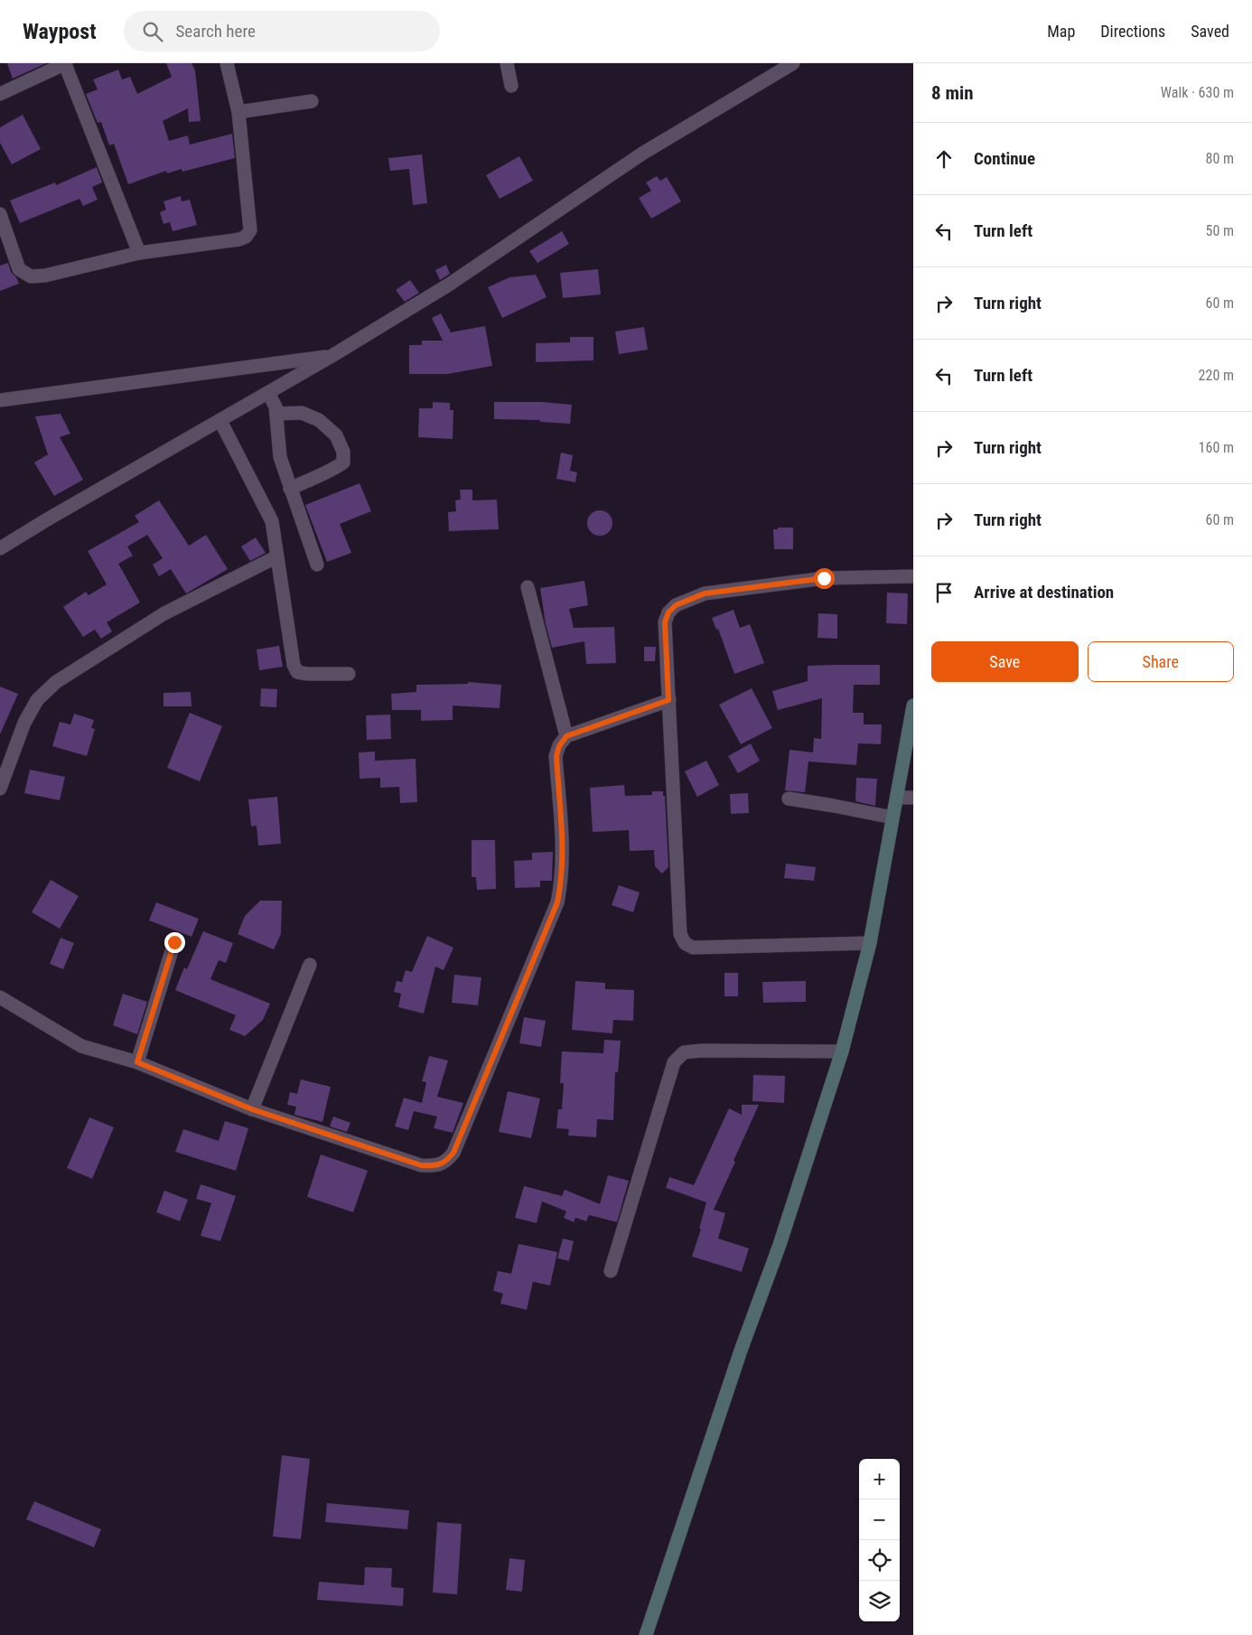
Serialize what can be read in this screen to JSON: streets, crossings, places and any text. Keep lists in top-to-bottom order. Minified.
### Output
{"page":{"header":"Waypost","search":"Search here","nav":["Map","Directions","Saved"],"heading":["8 min","Walk · 630 m"],"list":[["Continue","80 m"],["Turn left","50 m"],["Turn right","60 m"],["Turn left","220 m"],["Turn right","160 m"],["Turn right","60 m"],"Arrive at destination"],"buttons":["Save","Share"],"map_buttons":["+","−"]}}
